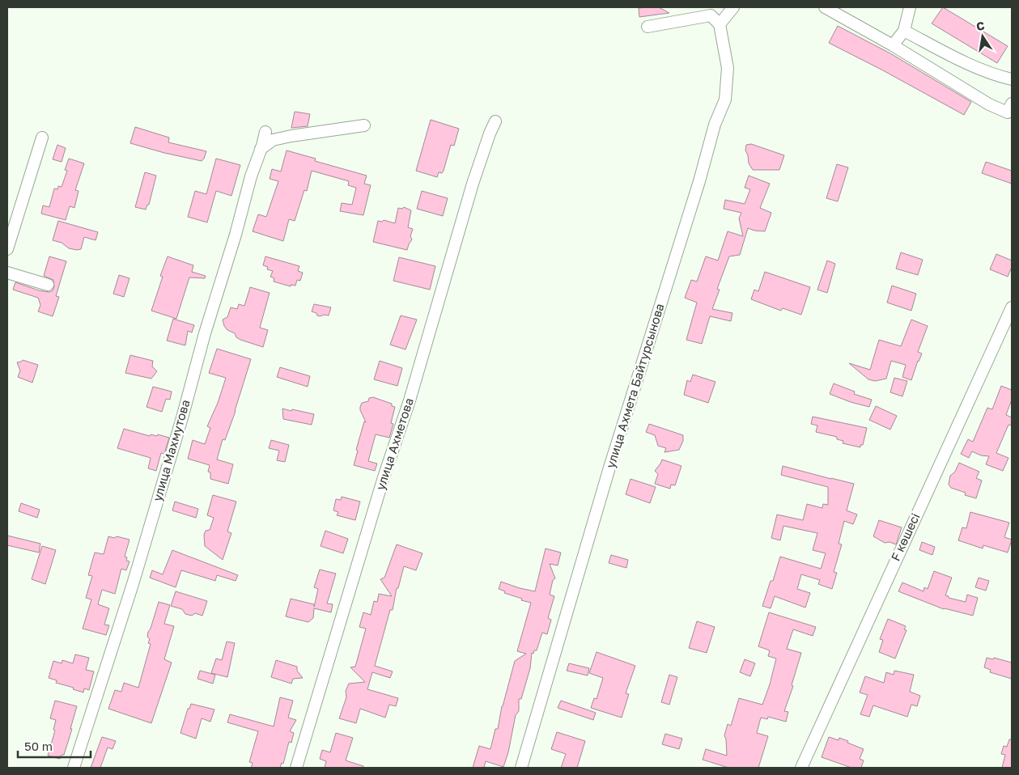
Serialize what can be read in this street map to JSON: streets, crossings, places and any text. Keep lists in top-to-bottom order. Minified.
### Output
{"streets":{"street":["улица Ахмета Байтурсынова","улица Ахметова","улица Махмутова","F көшесі"]},"scale_bar":"50 m","north":"top"}
